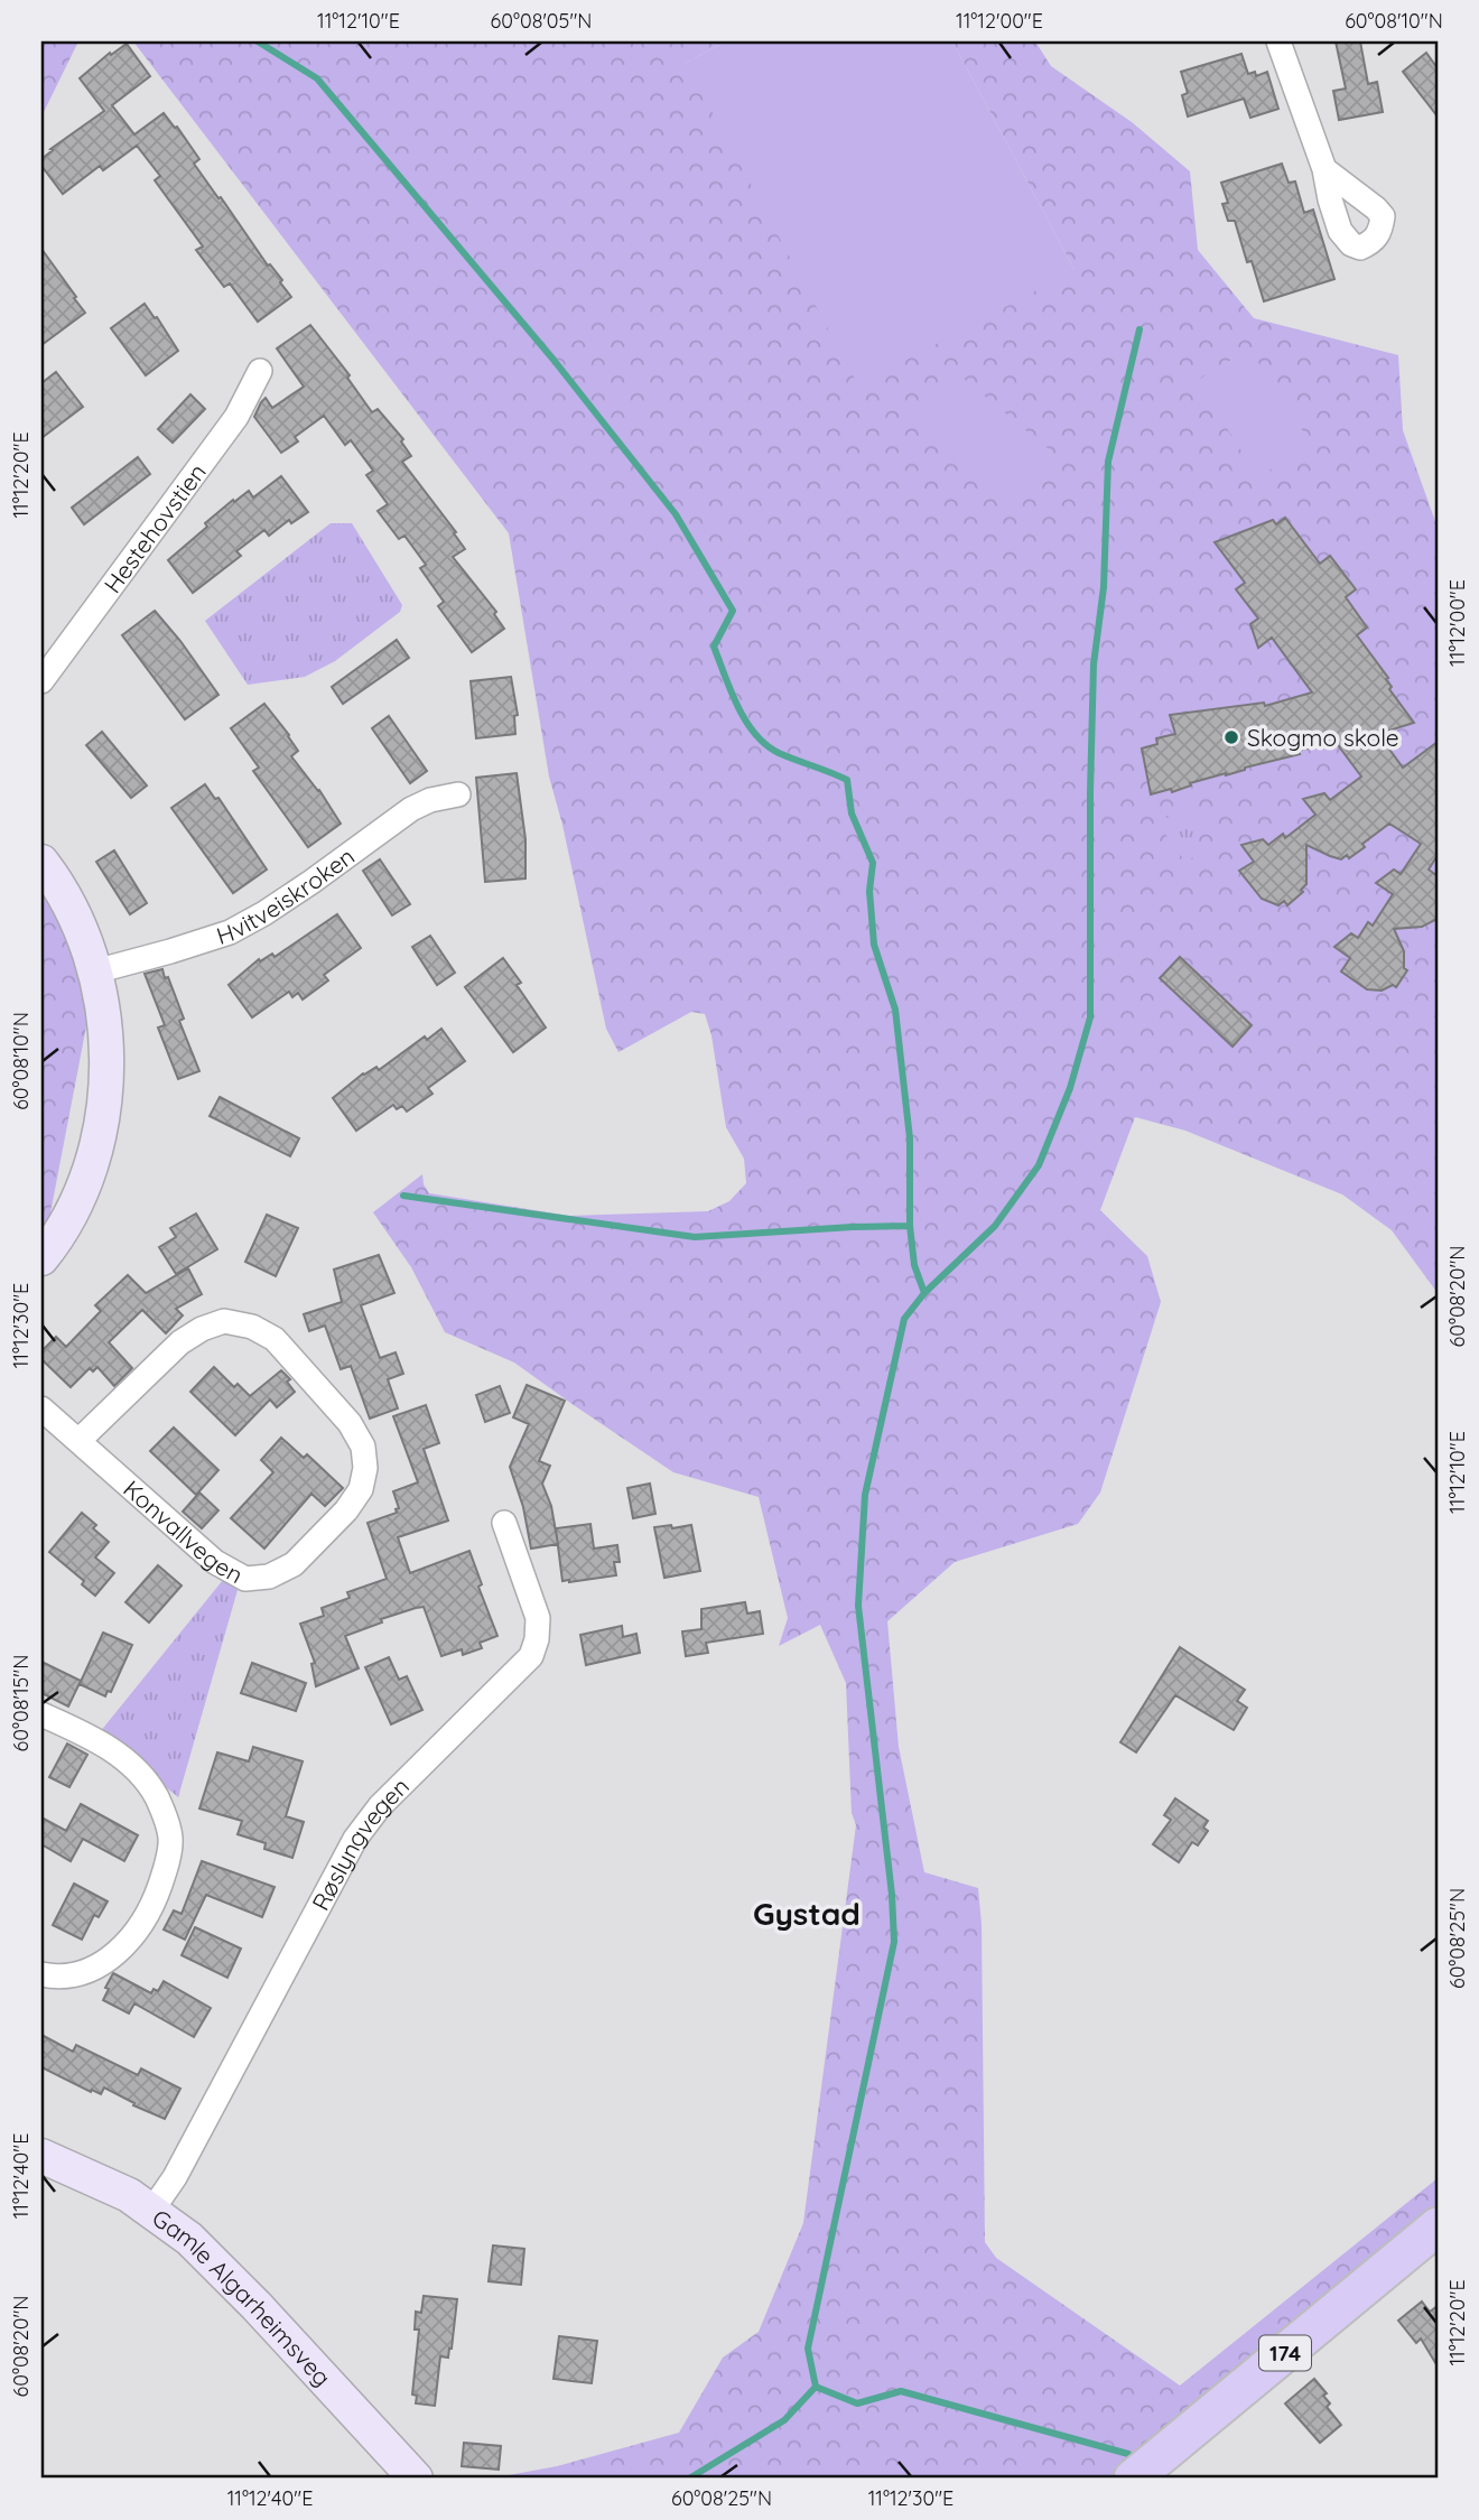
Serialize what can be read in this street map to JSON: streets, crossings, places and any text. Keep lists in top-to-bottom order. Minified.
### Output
{"streets":{"main road":["Gamle Algarheimsveg","174"],"street":["Hestehovstien","Hvitveiskroken","Konvallvegen","Røslyngvegen"]},"crossings":[["Røslyngvegen","Gamle Algarheimsveg"]],"districts":["Gystad"],"places":["Skogmo skole"],"coordinates":["11°12'10\"E","60°08'05\"N","11°12'00\"E","60°08'10\"N","11°12'20\"E","60°08'20\"N","11°12'30\"E","60°08'15\"N","60°08'25\"N","11°12'40\"E"]}
